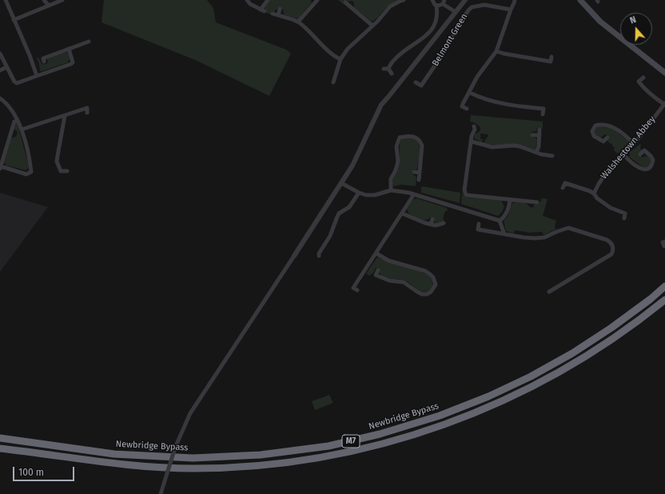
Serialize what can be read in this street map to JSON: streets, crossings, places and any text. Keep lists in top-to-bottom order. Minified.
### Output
{"streets":{"highway":["Newbridge Bypass","M7"],"street":["Belmont Green","Walshestown Abbey"]},"scale_bar":"100 m","north":"top"}
